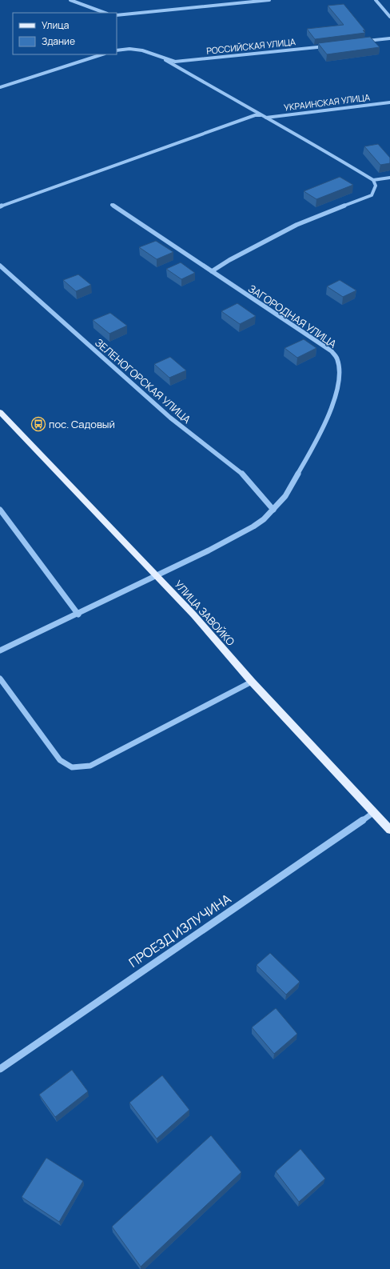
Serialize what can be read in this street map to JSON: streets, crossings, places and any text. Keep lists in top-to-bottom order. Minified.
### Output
{"streets":{"main road":["УЛИЦА ЗАВОЙКО"],"street":["РОССИЙСКАЯ УЛИЦА","УКРАИНСКАЯ УЛИЦА","ЗАГОРОДНАЯ УЛИЦА","ЗЕЛЕНОГОРСКАЯ УЛИЦА","ПРОЕЗД ИЗЛУЧИНА"]},"crossings":[["ЗАГОРОДНАЯ УЛИЦА","ЗЕЛЕНОГОРСКАЯ УЛИЦА"],["ЗАГОРОДНАЯ УЛИЦА","УЛИЦА ЗАВОЙКО"],["УЛИЦА ЗАВОЙКО","ПРОЕЗД ИЗЛУЧИНА"]],"places":{"bus stop":["пос. Садовый"]},"legend":["Улица","Здание"]}
